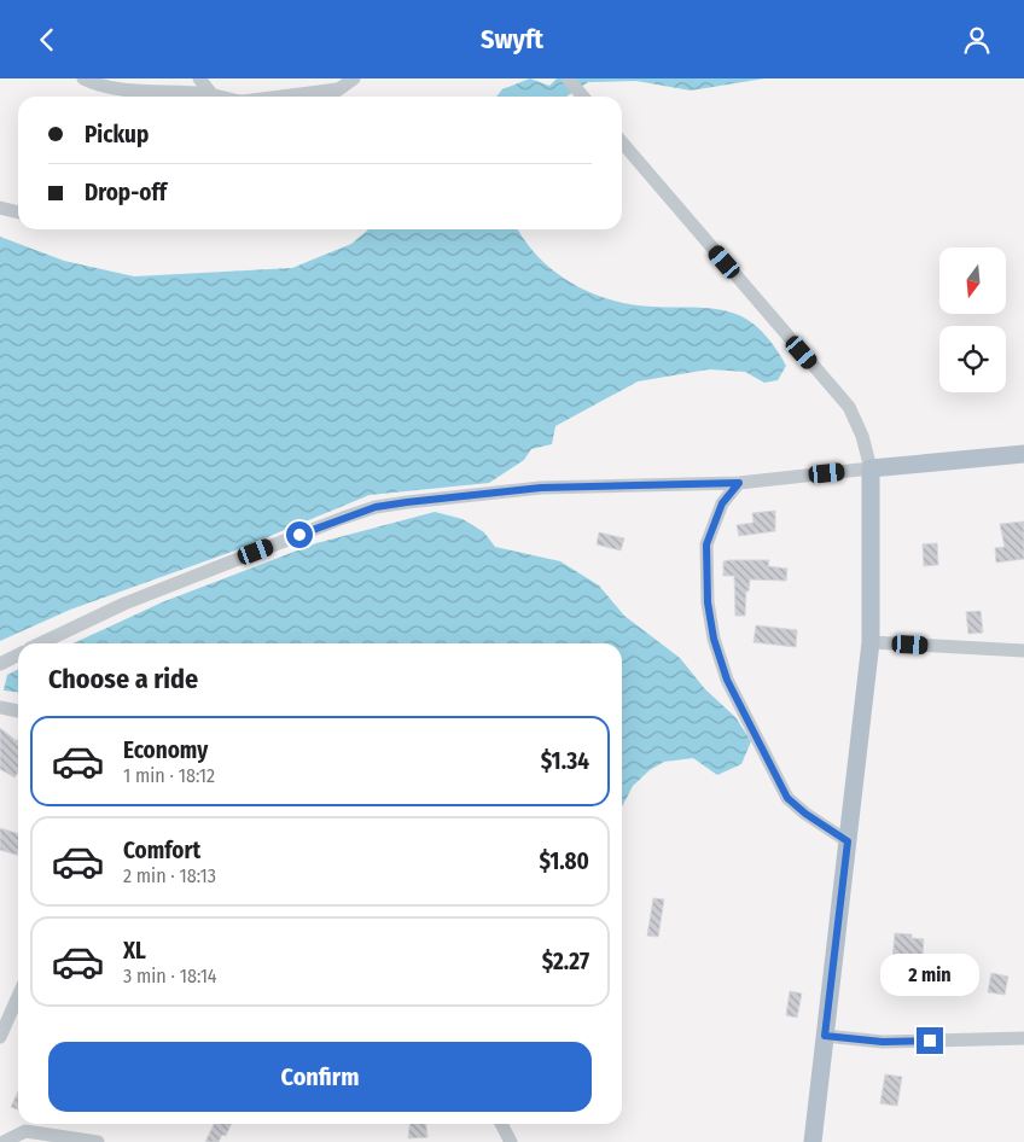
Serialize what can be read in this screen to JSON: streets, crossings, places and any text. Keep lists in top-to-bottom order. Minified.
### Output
{"north":"bottom","page":{"header":"Swyft","banner":["Pickup","Drop-off"],"heading":"Choose a ride","list":[{"name":"Economy","note":"1 min · 18:12","value":"$1.34"},{"name":"Comfort","note":"2 min · 18:13","value":"$1.80"},{"name":"XL","note":"3 min · 18:14","value":"$2.27"}],"bubble":"2 min","buttons":"Confirm"}}
